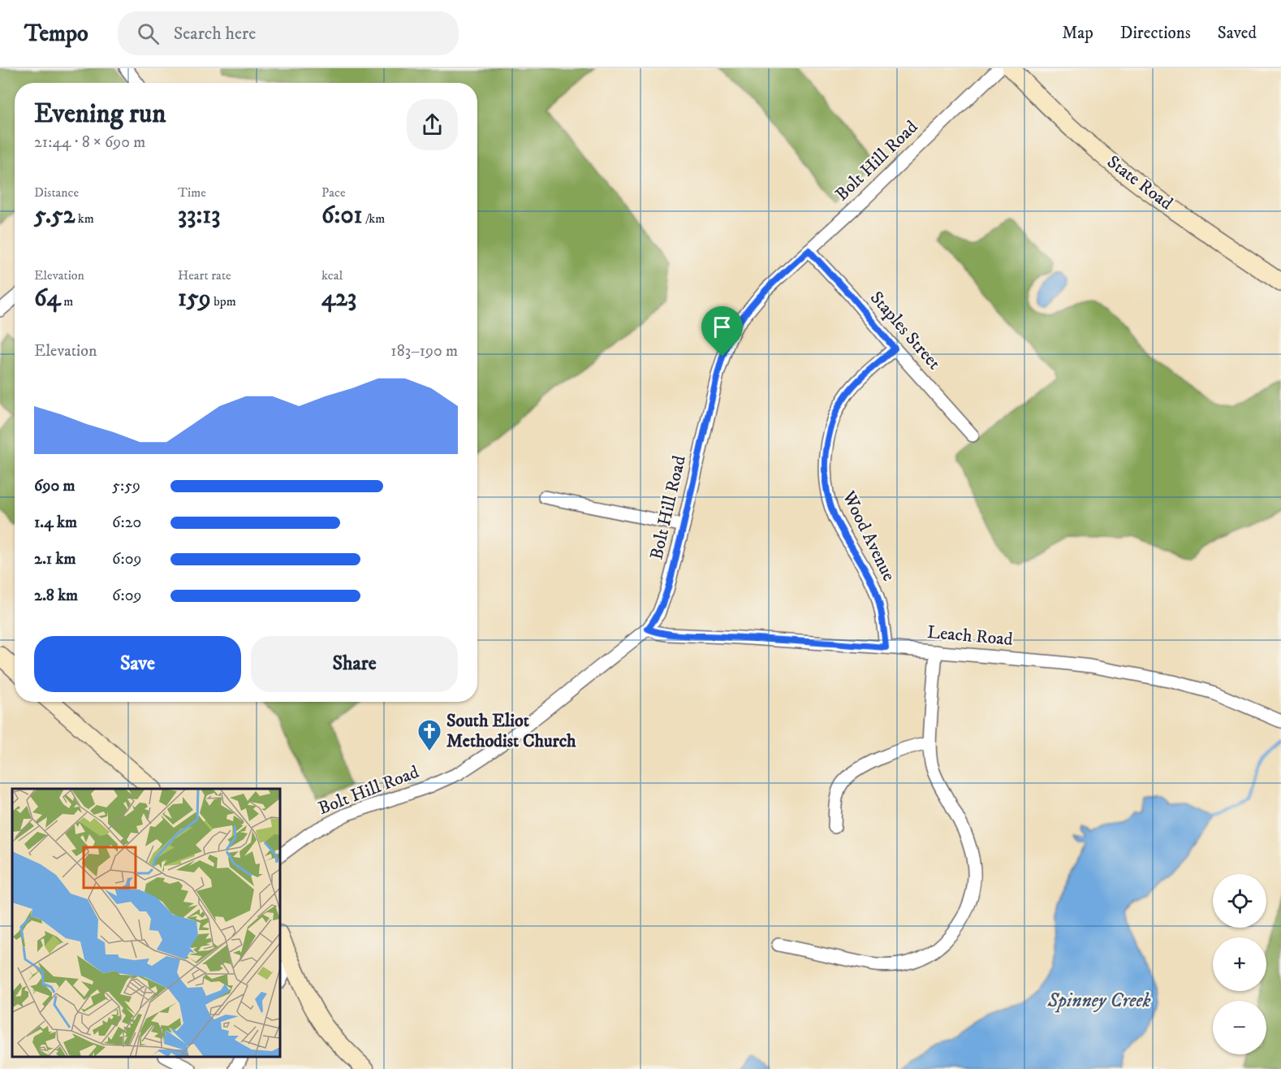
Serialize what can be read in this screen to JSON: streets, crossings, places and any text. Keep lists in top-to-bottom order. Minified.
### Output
{"streets":{"street":["Bolt Hill Road","State Road","Staples Street","Wood Avenue","Leach Road"]},"crossings":[["Bolt Hill Road","Staples Street"],["Bolt Hill Road","Leach Road"],["Staples Street","Wood Avenue"],["Wood Avenue","Leach Road"]],"water":["Spinney Creek"],"places":{"church":["South Eliot Methodist Church"]},"page":{"header":"Tempo","search":"Search here","nav":["Map","Directions","Saved"],"heading":["Evening run","21:44 · 8 × 690 m"],"stats":[["Distance","5.52 km"],["Time","33:13"],["Pace","6:01 /km"],["Elevation","64 m"],["Heart rate","159 bpm"],["kcal","423"]],"chart":["Elevation","183–190 m"],"list":[{"name":"690 m","note":"5:59"},{"name":"1.4 km","note":"6:20"},{"name":"2.1 km","note":"6:09"},{"name":"2.8 km","note":"6:09"}],"buttons":["Save","Share"],"map_buttons":["+","−"]}}
